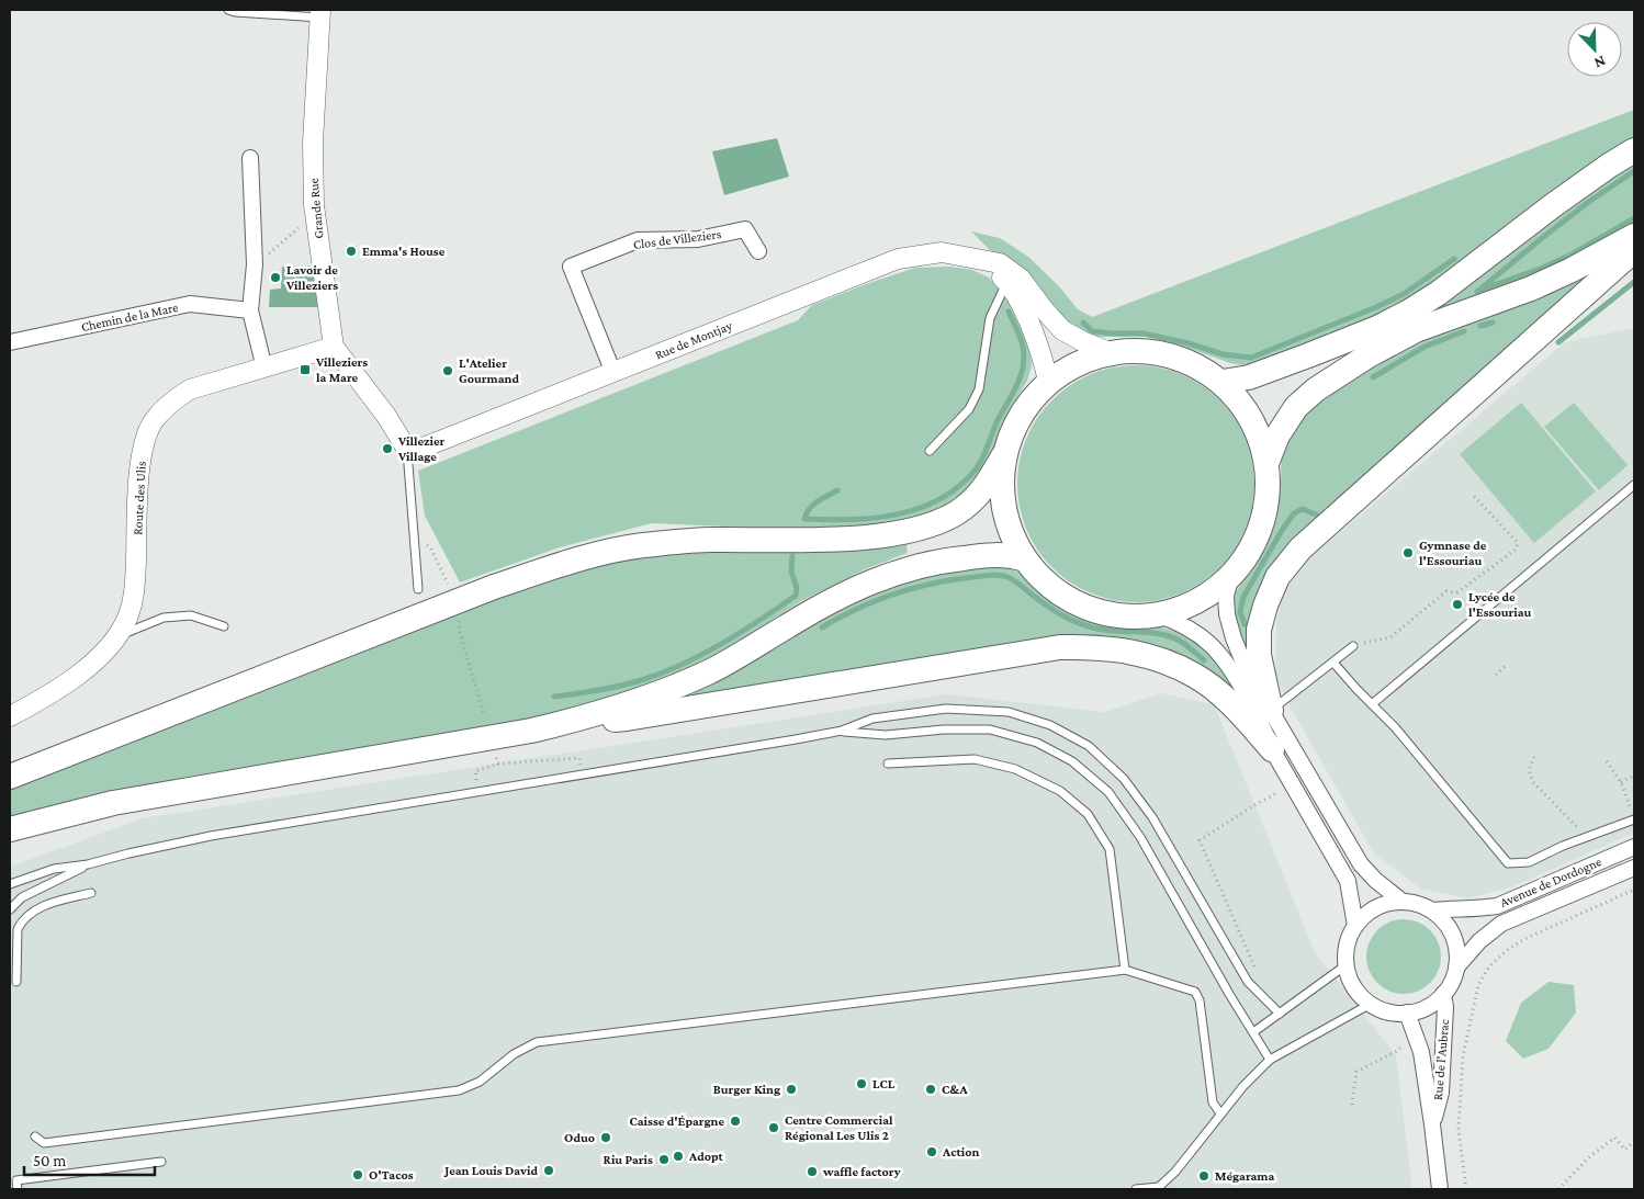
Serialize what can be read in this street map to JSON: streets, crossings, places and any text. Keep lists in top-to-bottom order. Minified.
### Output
{"streets":{"street":["Grande Rue","Clos de Villeziers","Chemin de la Mare","Rue de Montjay","Route des Ulis","Avenue de Dordogne","Rue de l'Aubrac"]},"crossings":[["Grande Rue","Rue de Montjay"],["Grande Rue","Route des Ulis"],["Clos de Villeziers","Rue de Montjay"],["Avenue de Dordogne","Rue de l'Aubrac"]],"places":{"other":["Emma's House","Lavoir de Villeziers","L'Atelier Gourmand","Villezier Village","Gymnase de l'Essouriau","Lycée de l'Essouriau","LCL","Burger King","C&A","Caisse d'Épargne","Centre Commercial Régional Les Ulis 2","Oduo","Action","Adopt","Riu Paris","Jean Louis David","waffle factory","O'Tacos","Mégarama"],"transit":["Villeziers la Mare"]},"scale_bar":"50 m","north":"bottom right"}
